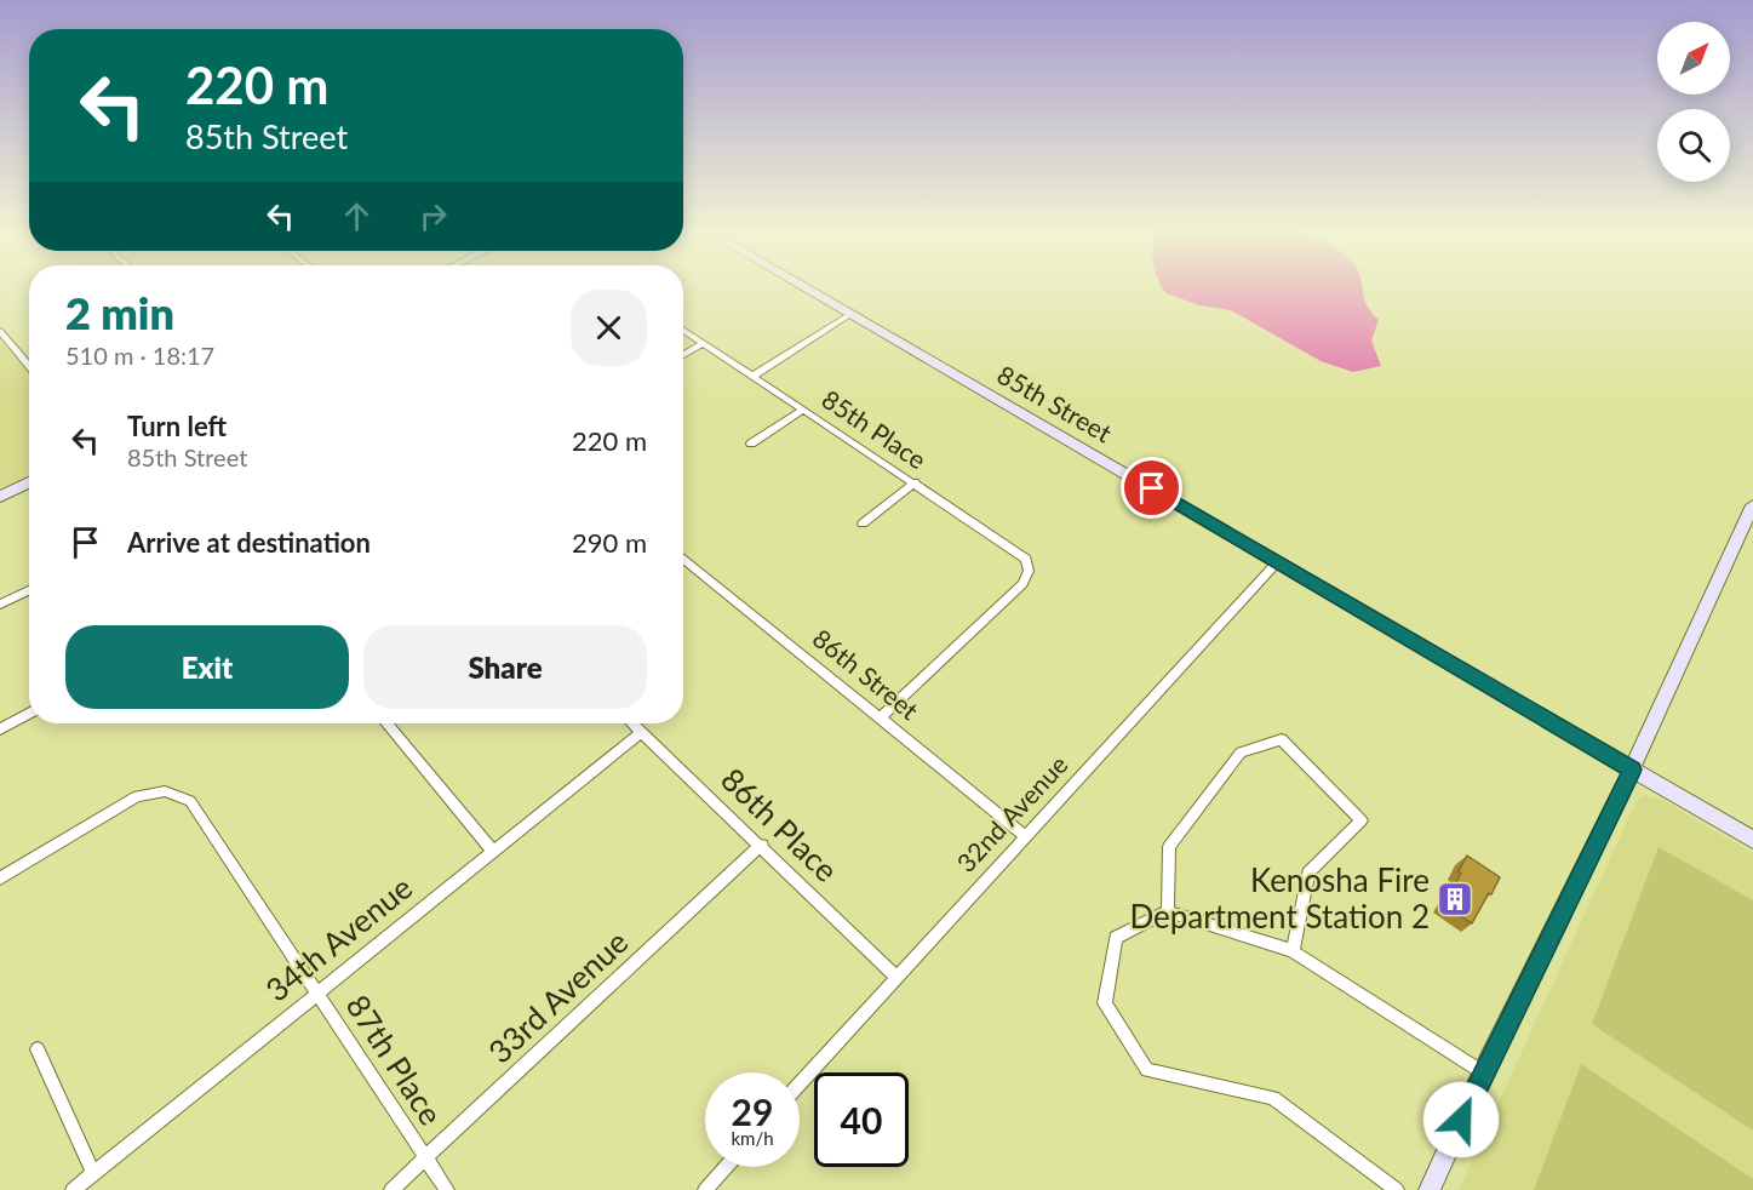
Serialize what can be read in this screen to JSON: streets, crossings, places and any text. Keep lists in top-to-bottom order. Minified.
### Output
{"streets":{"street":["85th Street","85th Place","86th Street","32nd Avenue","86th Place","34th Avenue","33rd Avenue","87th Place"]},"crossings":[["85th Street","32nd Avenue"],["85th Place","86th Street"],["86th Street","32nd Avenue"],["32nd Avenue","86th Place"],["86th Place","34th Avenue"],["86th Place","33rd Avenue"],["34th Avenue","87th Place"],["33rd Avenue","87th Place"]],"places":{"building":["Kenosha Fire Department Station 2"]},"north":"top right","page":{"turn":["220 m","85th Street"],"heading":["2 min","510 m · 18:17"],"list":[{"name":"Turn left","note":"85th Street","value":"220 m"},{"name":"Arrive at destination","value":"290 m"}],"buttons":["Exit","Share"],"speed":"29 km/h","limit":"40"}}
